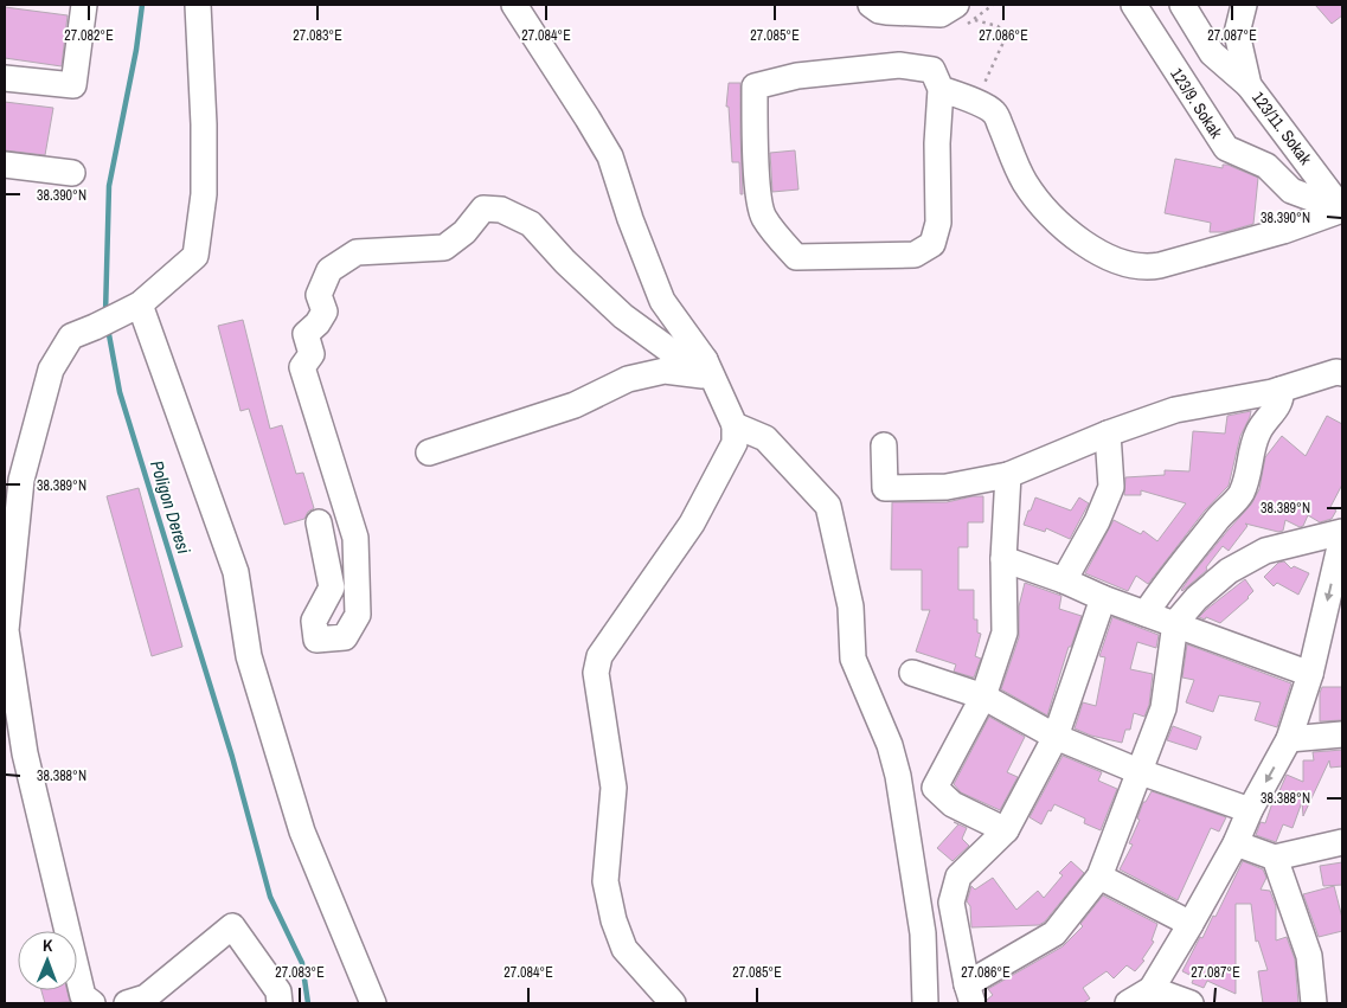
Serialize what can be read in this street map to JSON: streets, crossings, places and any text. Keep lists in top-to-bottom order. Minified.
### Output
{"streets":{"street":["123/9. Sokak","123/11. Sokak"]},"crossings":[["123/9. Sokak","123/11. Sokak"]],"water":["Poligon Deresi"],"north":"top","coordinates":["27.082°E","27.083°E","27.084°E","27.085°E","27.086°E","27.087°E","38.390°N","38.389°N","38.388°N"]}
